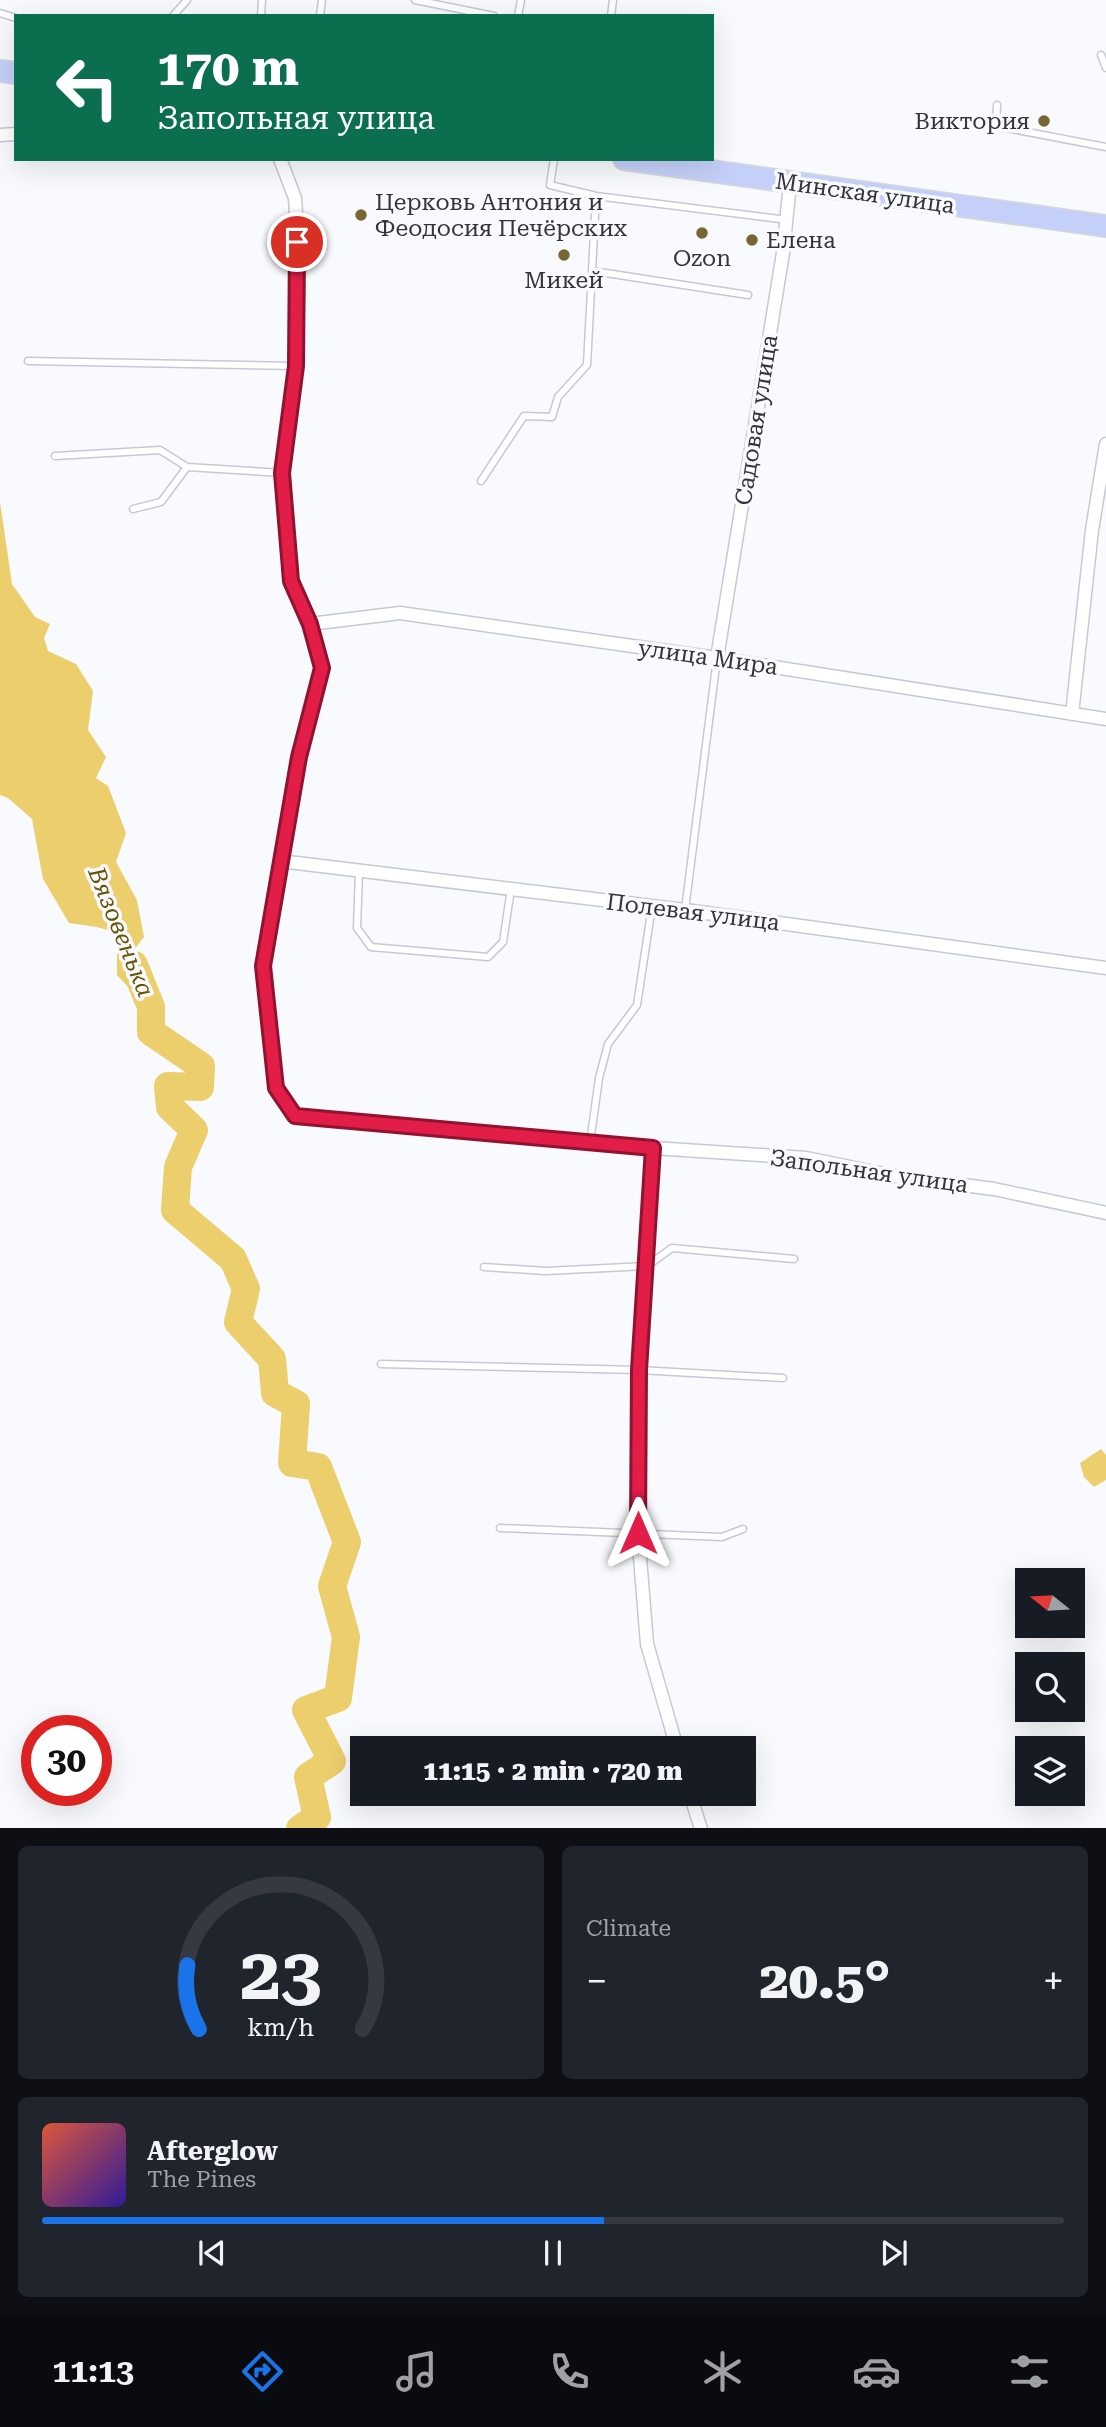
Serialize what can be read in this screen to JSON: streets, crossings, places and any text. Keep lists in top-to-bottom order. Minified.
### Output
{"streets":{"main road":["Минская улица"],"street":["Садовая улица","улица Мира","Полевая улица","Запольная улица"]},"crossings":[["Минская улица","Садовая улица"],["Садовая улица","улица Мира"],["Полевая улица","Запольная улица"]],"water":["Вязовенька"],"places":["Виктория","Церковь Антония и Феодосия Печёрских","Ozon","Елена","Микей"],"north":"left","page":{"turn":["170 m","Запольная улица"],"limit":"30","trip":"11:15 · 2 min · 720 m","tile":"Climate","heat":["−","20.5°","+"],"song":["Afterglow","The Pines"],"tabs":"11:13","gauge":["23","km/h"]}}
